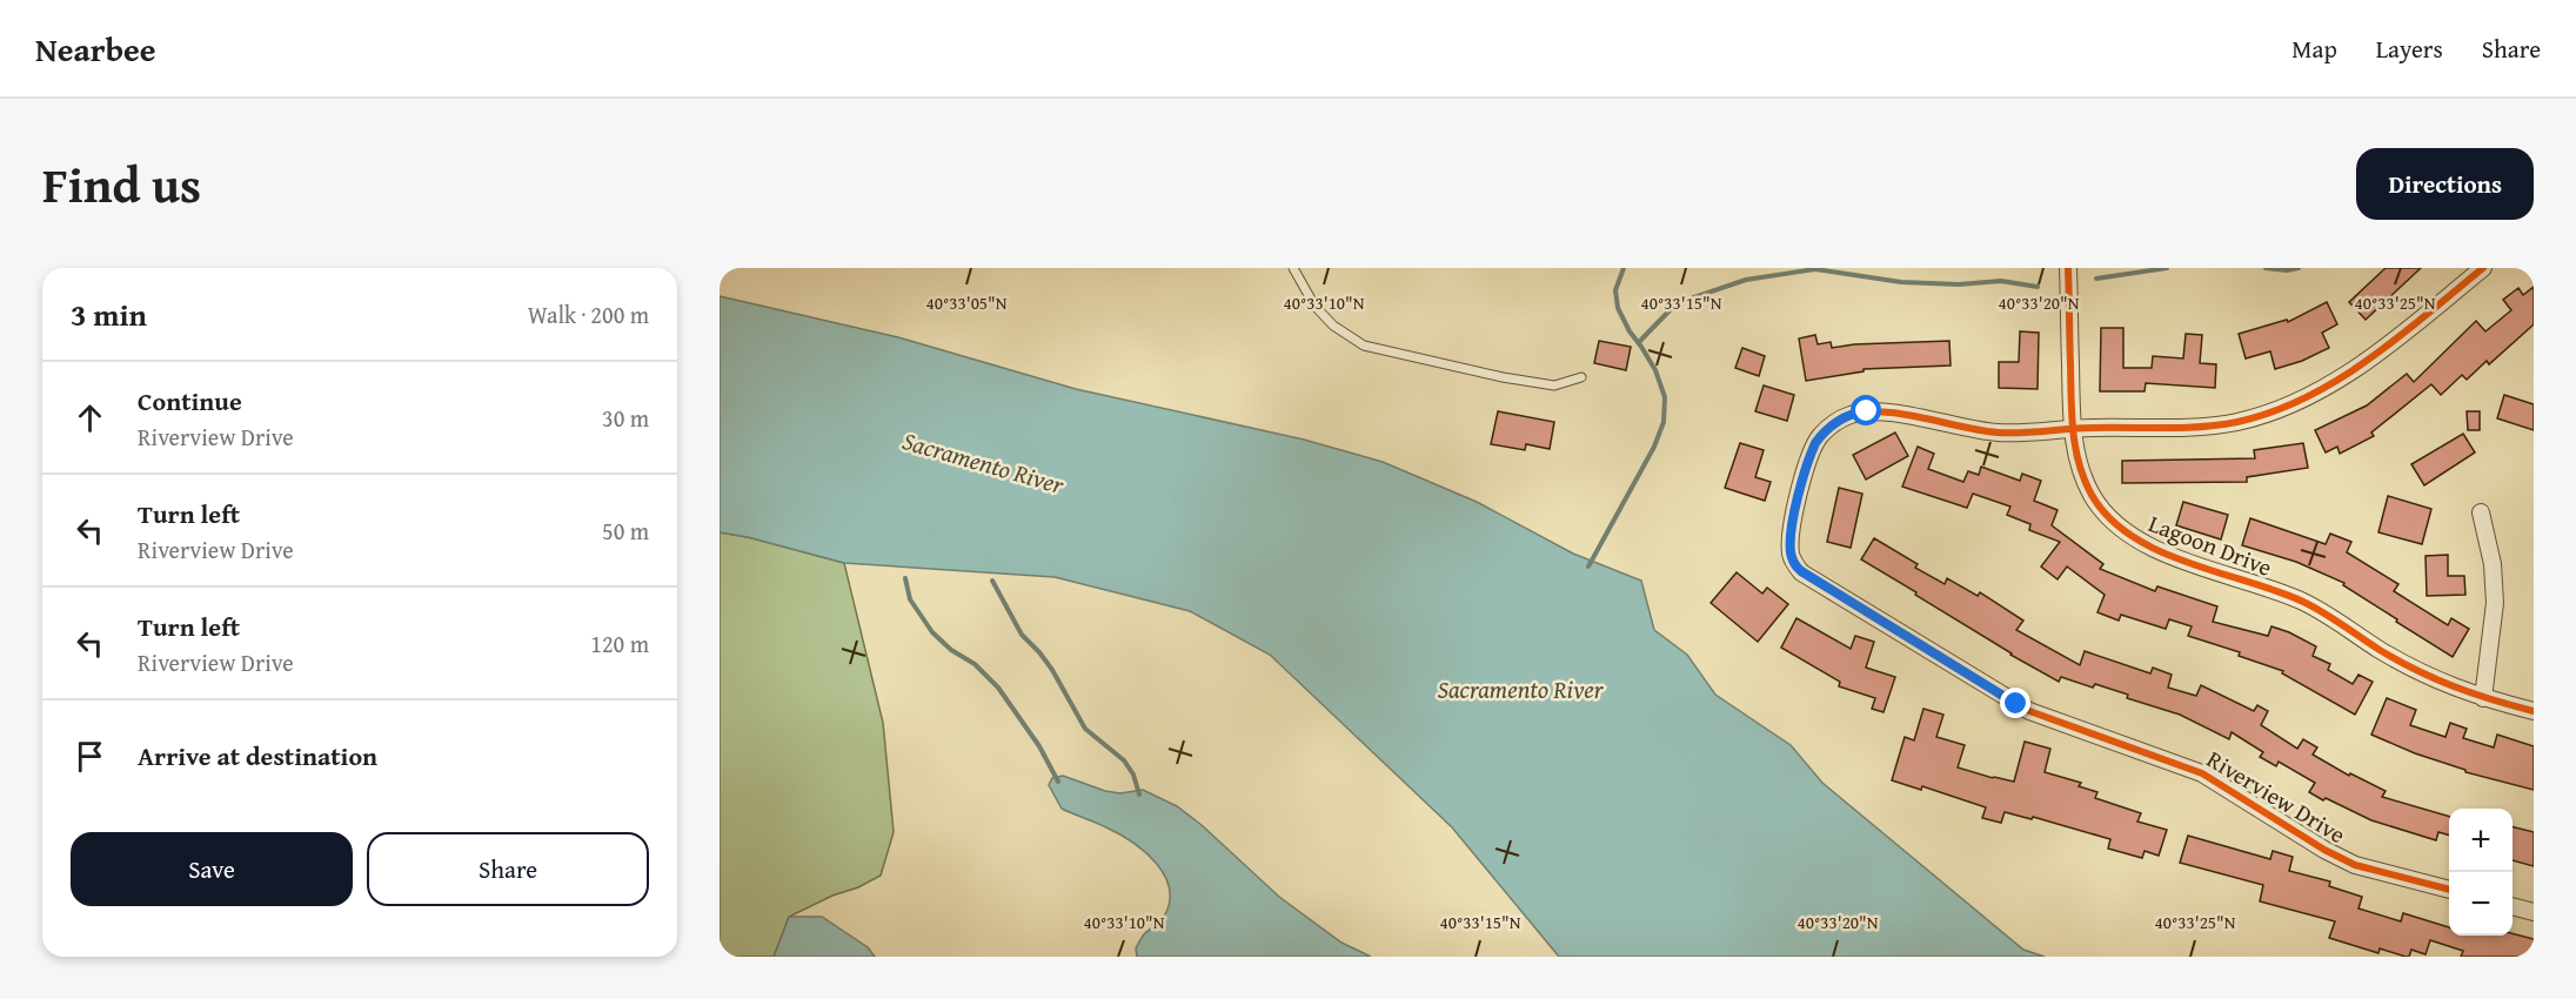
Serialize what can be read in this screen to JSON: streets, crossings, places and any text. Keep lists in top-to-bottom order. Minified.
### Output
{"streets":{"street":["Lagoon Drive","Riverview Drive"]},"crossings":[["Lagoon Drive","Riverview Drive"]],"water":["Sacramento River"],"page":{"header":"Nearbee","nav":["Map","Layers","Share"],"title":"Find us","buttons":["Directions",["Save","Share"]],"heading":["3 min","Walk · 200 m"],"list":[["Continue","Riverview Drive","30 m"],["Turn left","Riverview Drive","50 m"],["Turn left","Riverview Drive","120 m"],"Arrive at destination"],"map_buttons":["+","−"]},"coordinates":["40°33'05\"N","40°33'10\"N","40°33'15\"N","40°33'20\"N","40°33'25\"N"]}
